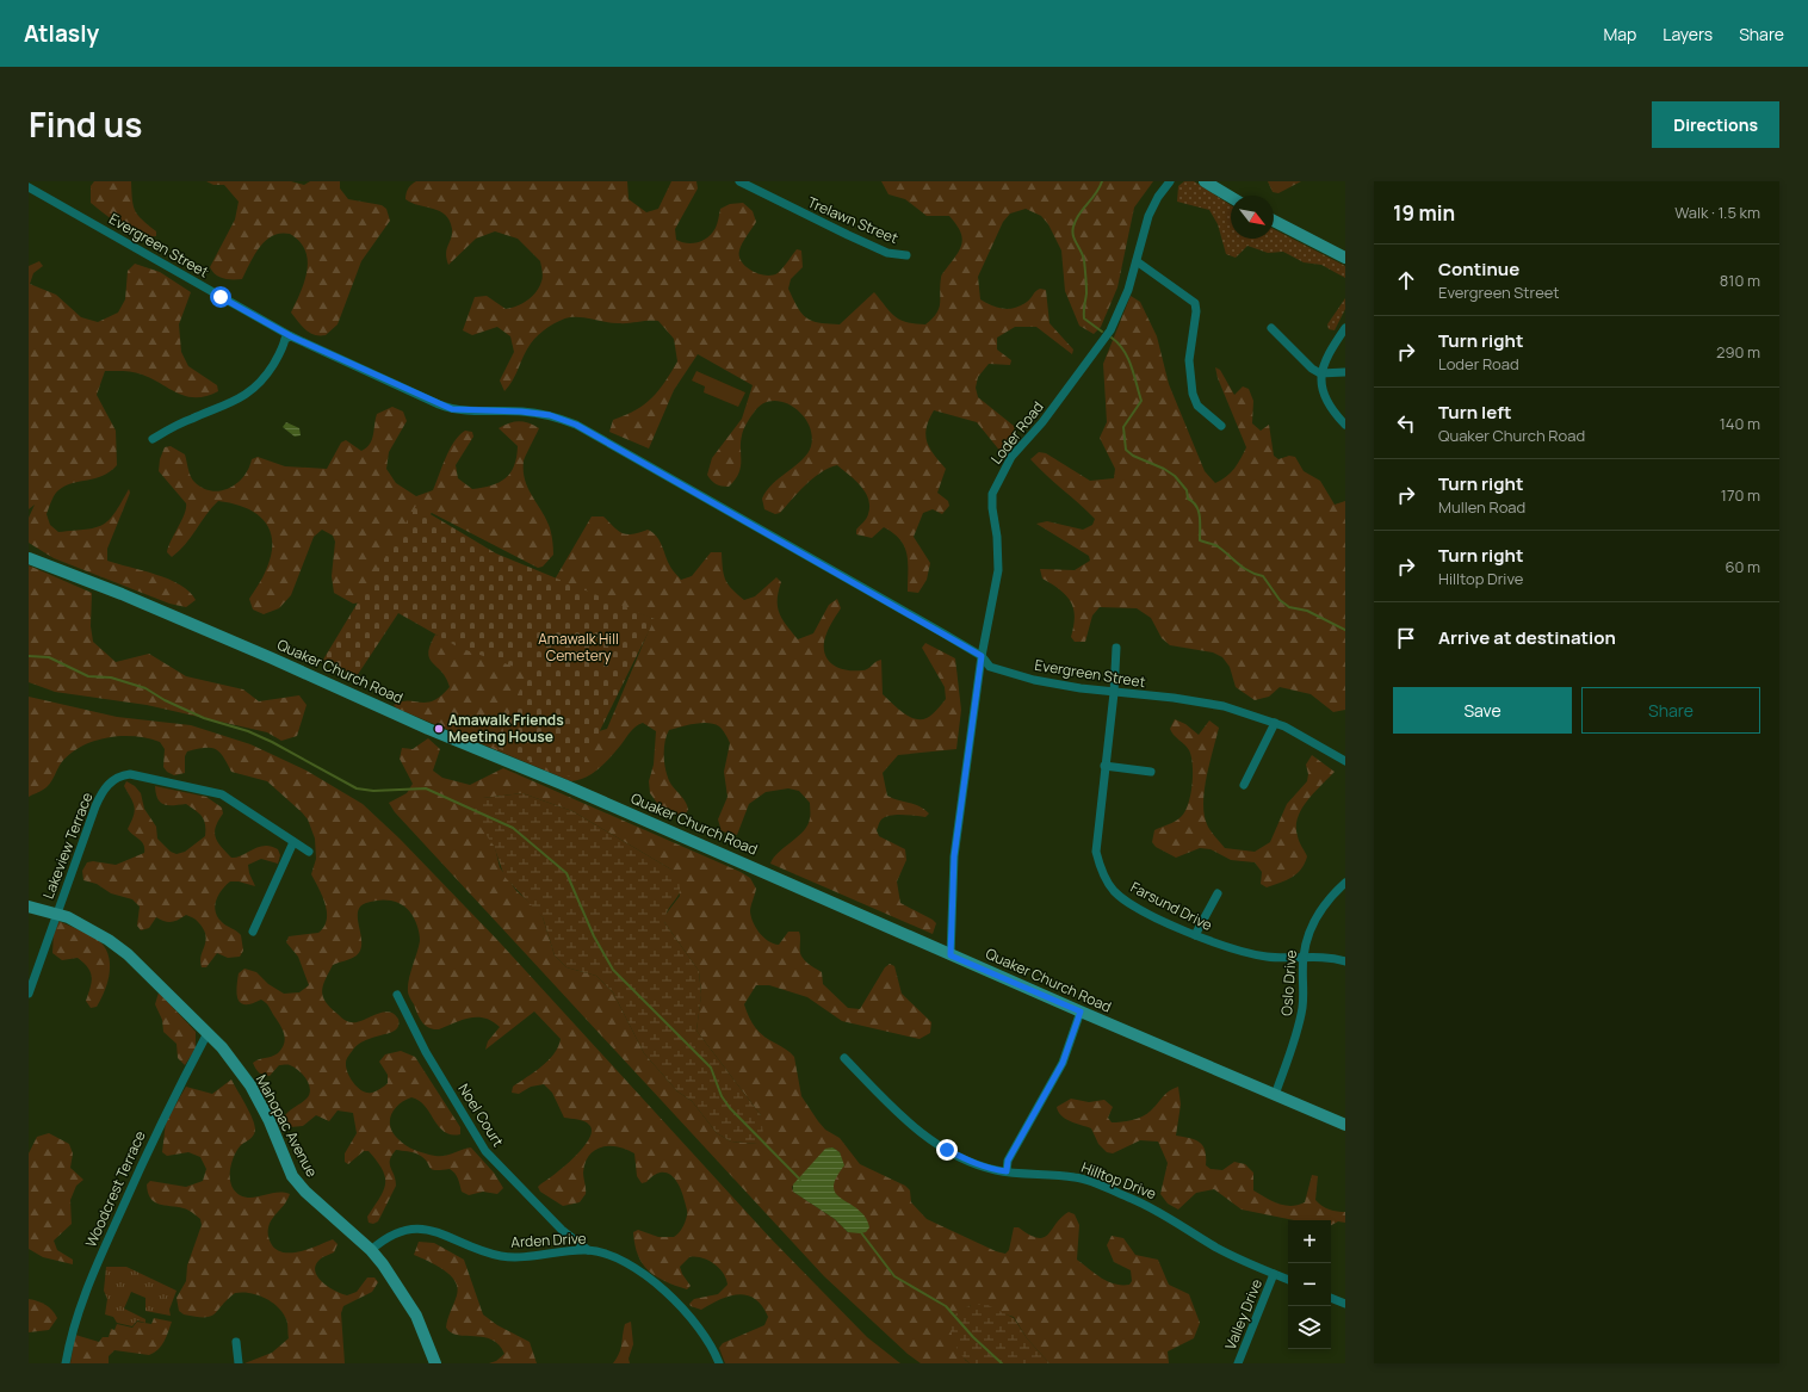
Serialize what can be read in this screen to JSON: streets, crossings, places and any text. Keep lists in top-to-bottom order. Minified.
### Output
{"streets":{"street":["Trelawn Street","Evergreen Street","Loder Road","Quaker Church Road","Lakeview Terrace","Farsund Drive","Oslo Drive","Noel Court","Mahopac Avenue","Hilltop Drive","Woodcrest Terrace","Arden Drive","Valley Drive"]},"crossings":[["Evergreen Street","Loder Road"],["Evergreen Street","Farsund Drive"],["Loder Road","Quaker Church Road"],["Quaker Church Road","Oslo Drive"],["Lakeview Terrace","Mahopac Avenue"],["Farsund Drive","Oslo Drive"],["Noel Court","Arden Drive"],["Mahopac Avenue","Woodcrest Terrace"],["Mahopac Avenue","Arden Drive"],["Hilltop Drive","Valley Drive"]],"parks":["Amawalk Hill Cemetery"],"places":["Amawalk Friends Meeting House"],"north":"bottom right","page":{"header":"Atlasly","nav":["Map","Layers","Share"],"title":"Find us","buttons":["Directions",["Save","Share"]],"heading":["19 min","Walk · 1.5 km"],"list":[["Continue","Evergreen Street","810 m"],["Turn right","Loder Road","290 m"],["Turn left","Quaker Church Road","140 m"],["Turn right","Mullen Road","170 m"],["Turn right","Hilltop Drive","60 m"],"Arrive at destination"],"map_buttons":["+","−"]}}
